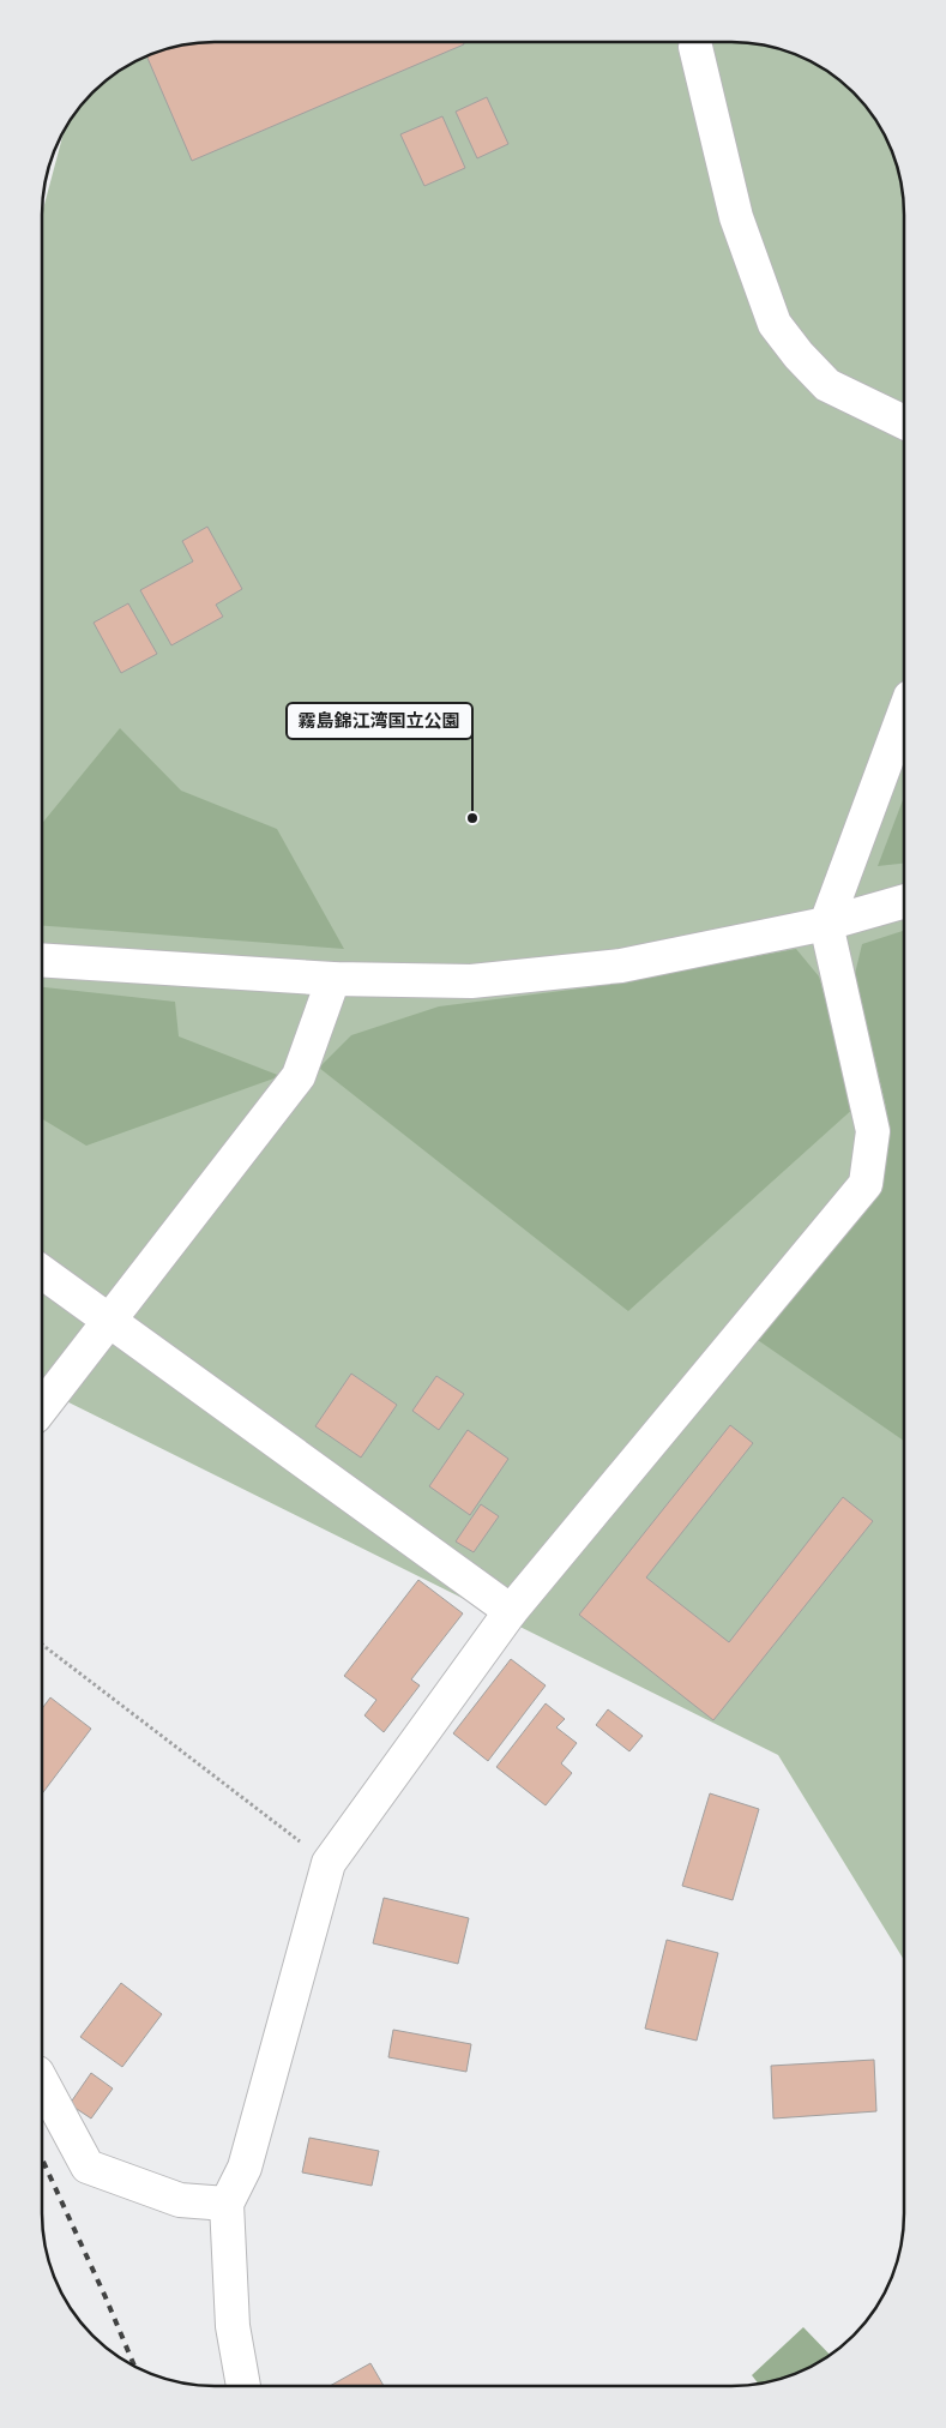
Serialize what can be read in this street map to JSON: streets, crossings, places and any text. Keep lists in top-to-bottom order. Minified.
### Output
{"places":["霧島錦江湾国立公園"]}
